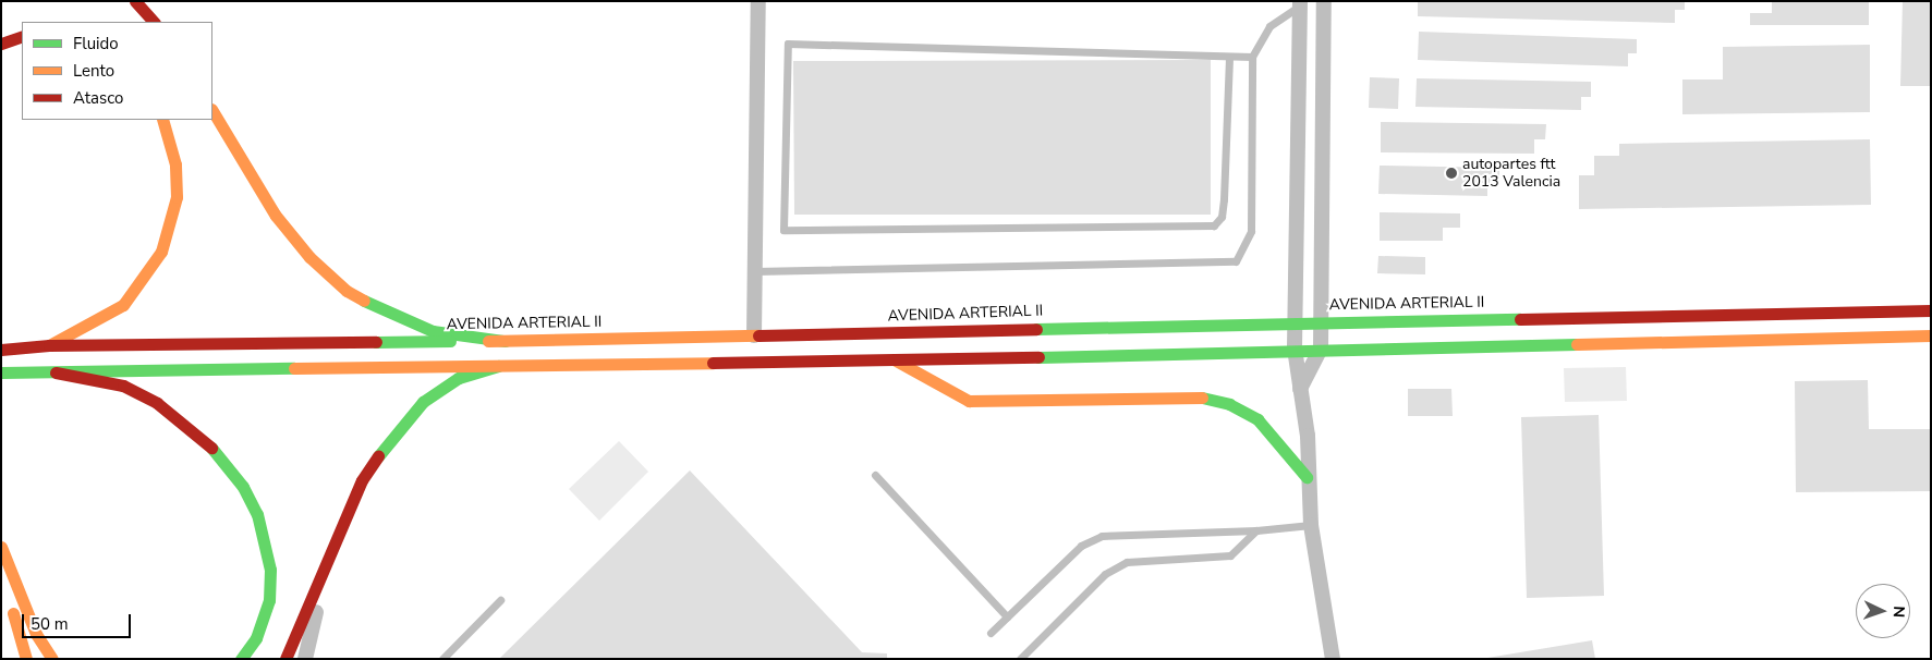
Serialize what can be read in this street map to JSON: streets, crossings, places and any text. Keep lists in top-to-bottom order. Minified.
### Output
{"streets":{"main road":["AVENIDA ARTERIAL II"]},"places":["autopartes ftt 2013 Valencia"],"legend":["Fluido","Lento","Atasco"],"scale_bar":"50 m","north":"right"}
